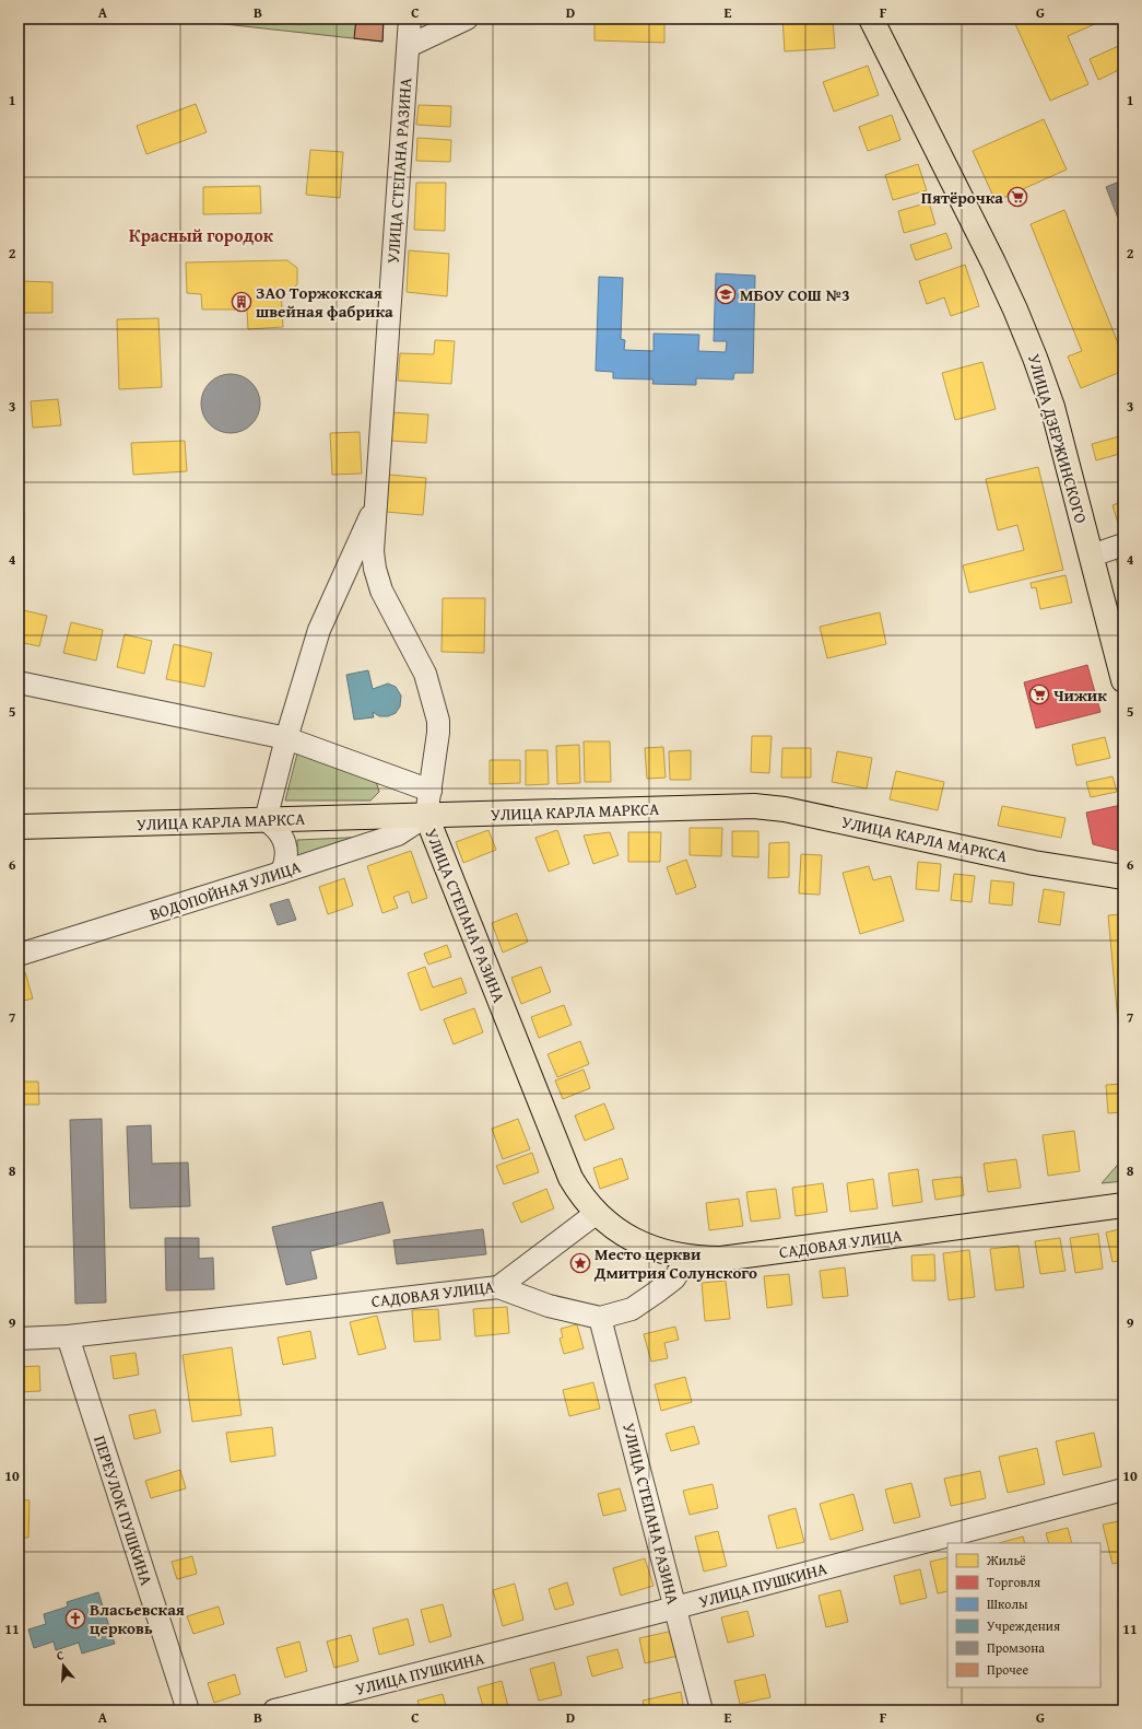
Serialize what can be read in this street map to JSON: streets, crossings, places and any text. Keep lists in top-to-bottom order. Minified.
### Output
{"streets":{"main road":["УЛИЦА СТЕПАНА РАЗИНА","УЛИЦА ДЗЕРЖИНСКОГО","УЛИЦА КАРЛА МАРКСА","САДОВАЯ УЛИЦА"],"street":["ВОДОПОЙНАЯ УЛИЦА","ПЕРЕУЛОК ПУШКИНА","УЛИЦА ПУШКИНА"]},"crossings":[["УЛИЦА СТЕПАНА РАЗИНА","УЛИЦА КАРЛА МАРКСА"],["УЛИЦА СТЕПАНА РАЗИНА","ВОДОПОЙНАЯ УЛИЦА"],["УЛИЦА СТЕПАНА РАЗИНА","САДОВАЯ УЛИЦА"],["УЛИЦА СТЕПАНА РАЗИНА","УЛИЦА ПУШКИНА"],["УЛИЦА КАРЛА МАРКСА","ВОДОПОЙНАЯ УЛИЦА"],["САДОВАЯ УЛИЦА","ПЕРЕУЛОК ПУШКИНА"]],"districts":["Красный городок"],"places":{"supermarket":["Пятёрочка","Чижик"],"school or university":["МБОУ СОШ №3"],"building":["ЗАО Торжокская швейная фабрика"],"place":["Место церкви Дмитрия Солунского"],"church":["Власьевская церковь"]},"legend":["Жильё","Торговля","Школы","Учреждения","Промзона","Прочее"],"north":"top","grid":{"columns":["A","B","C","D","E","F","G"],"rows":["1","2","3","4","5","6","7","8","9","10","11"]}}
